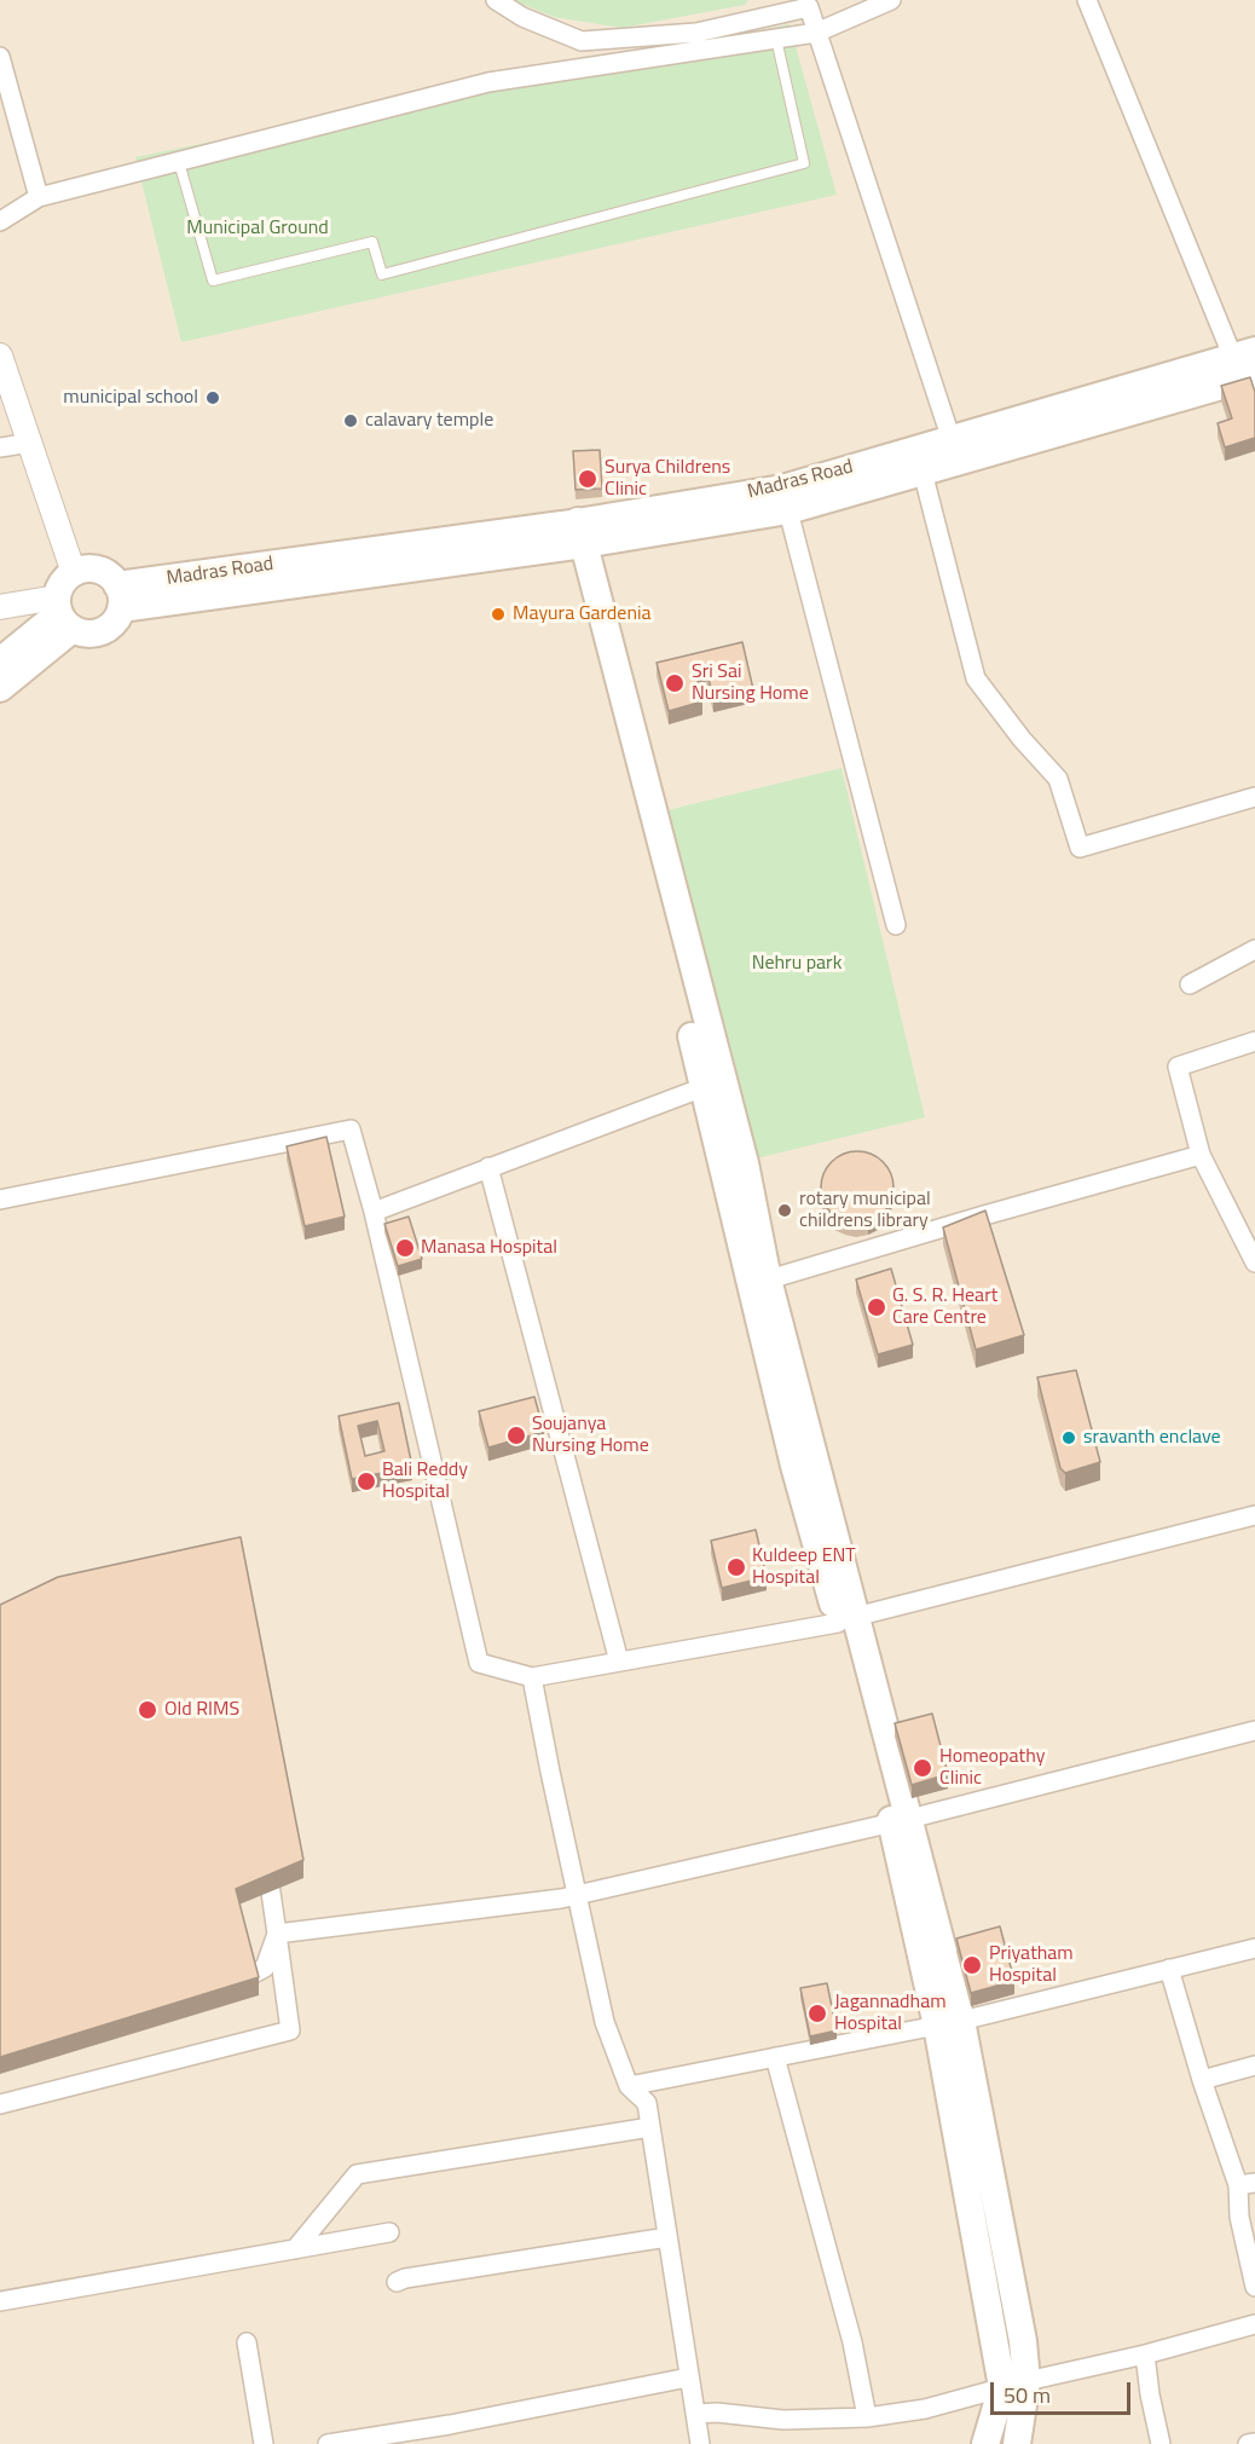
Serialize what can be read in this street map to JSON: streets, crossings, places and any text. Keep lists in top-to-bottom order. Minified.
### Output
{"streets":{"main road":["Madras Road"]},"parks":["Municipal Ground","Nehru park"],"places":["municipal school","calavary temple","Surya Childrens Clinic","Mayura Gardenia","Sri Sai Nursing Home","rotary municipal childrens library","Manasa Hospital","G. S. R. Heart Care Centre","Soujanya Nursing Home","sravanth enclave","Bali Reddy Hospital","Kuldeep ENT Hospital","Old RIMS","Homeopathy Clinic","Priyatham Hospital","Jagannadham Hospital"],"scale_bar":"50 m"}
